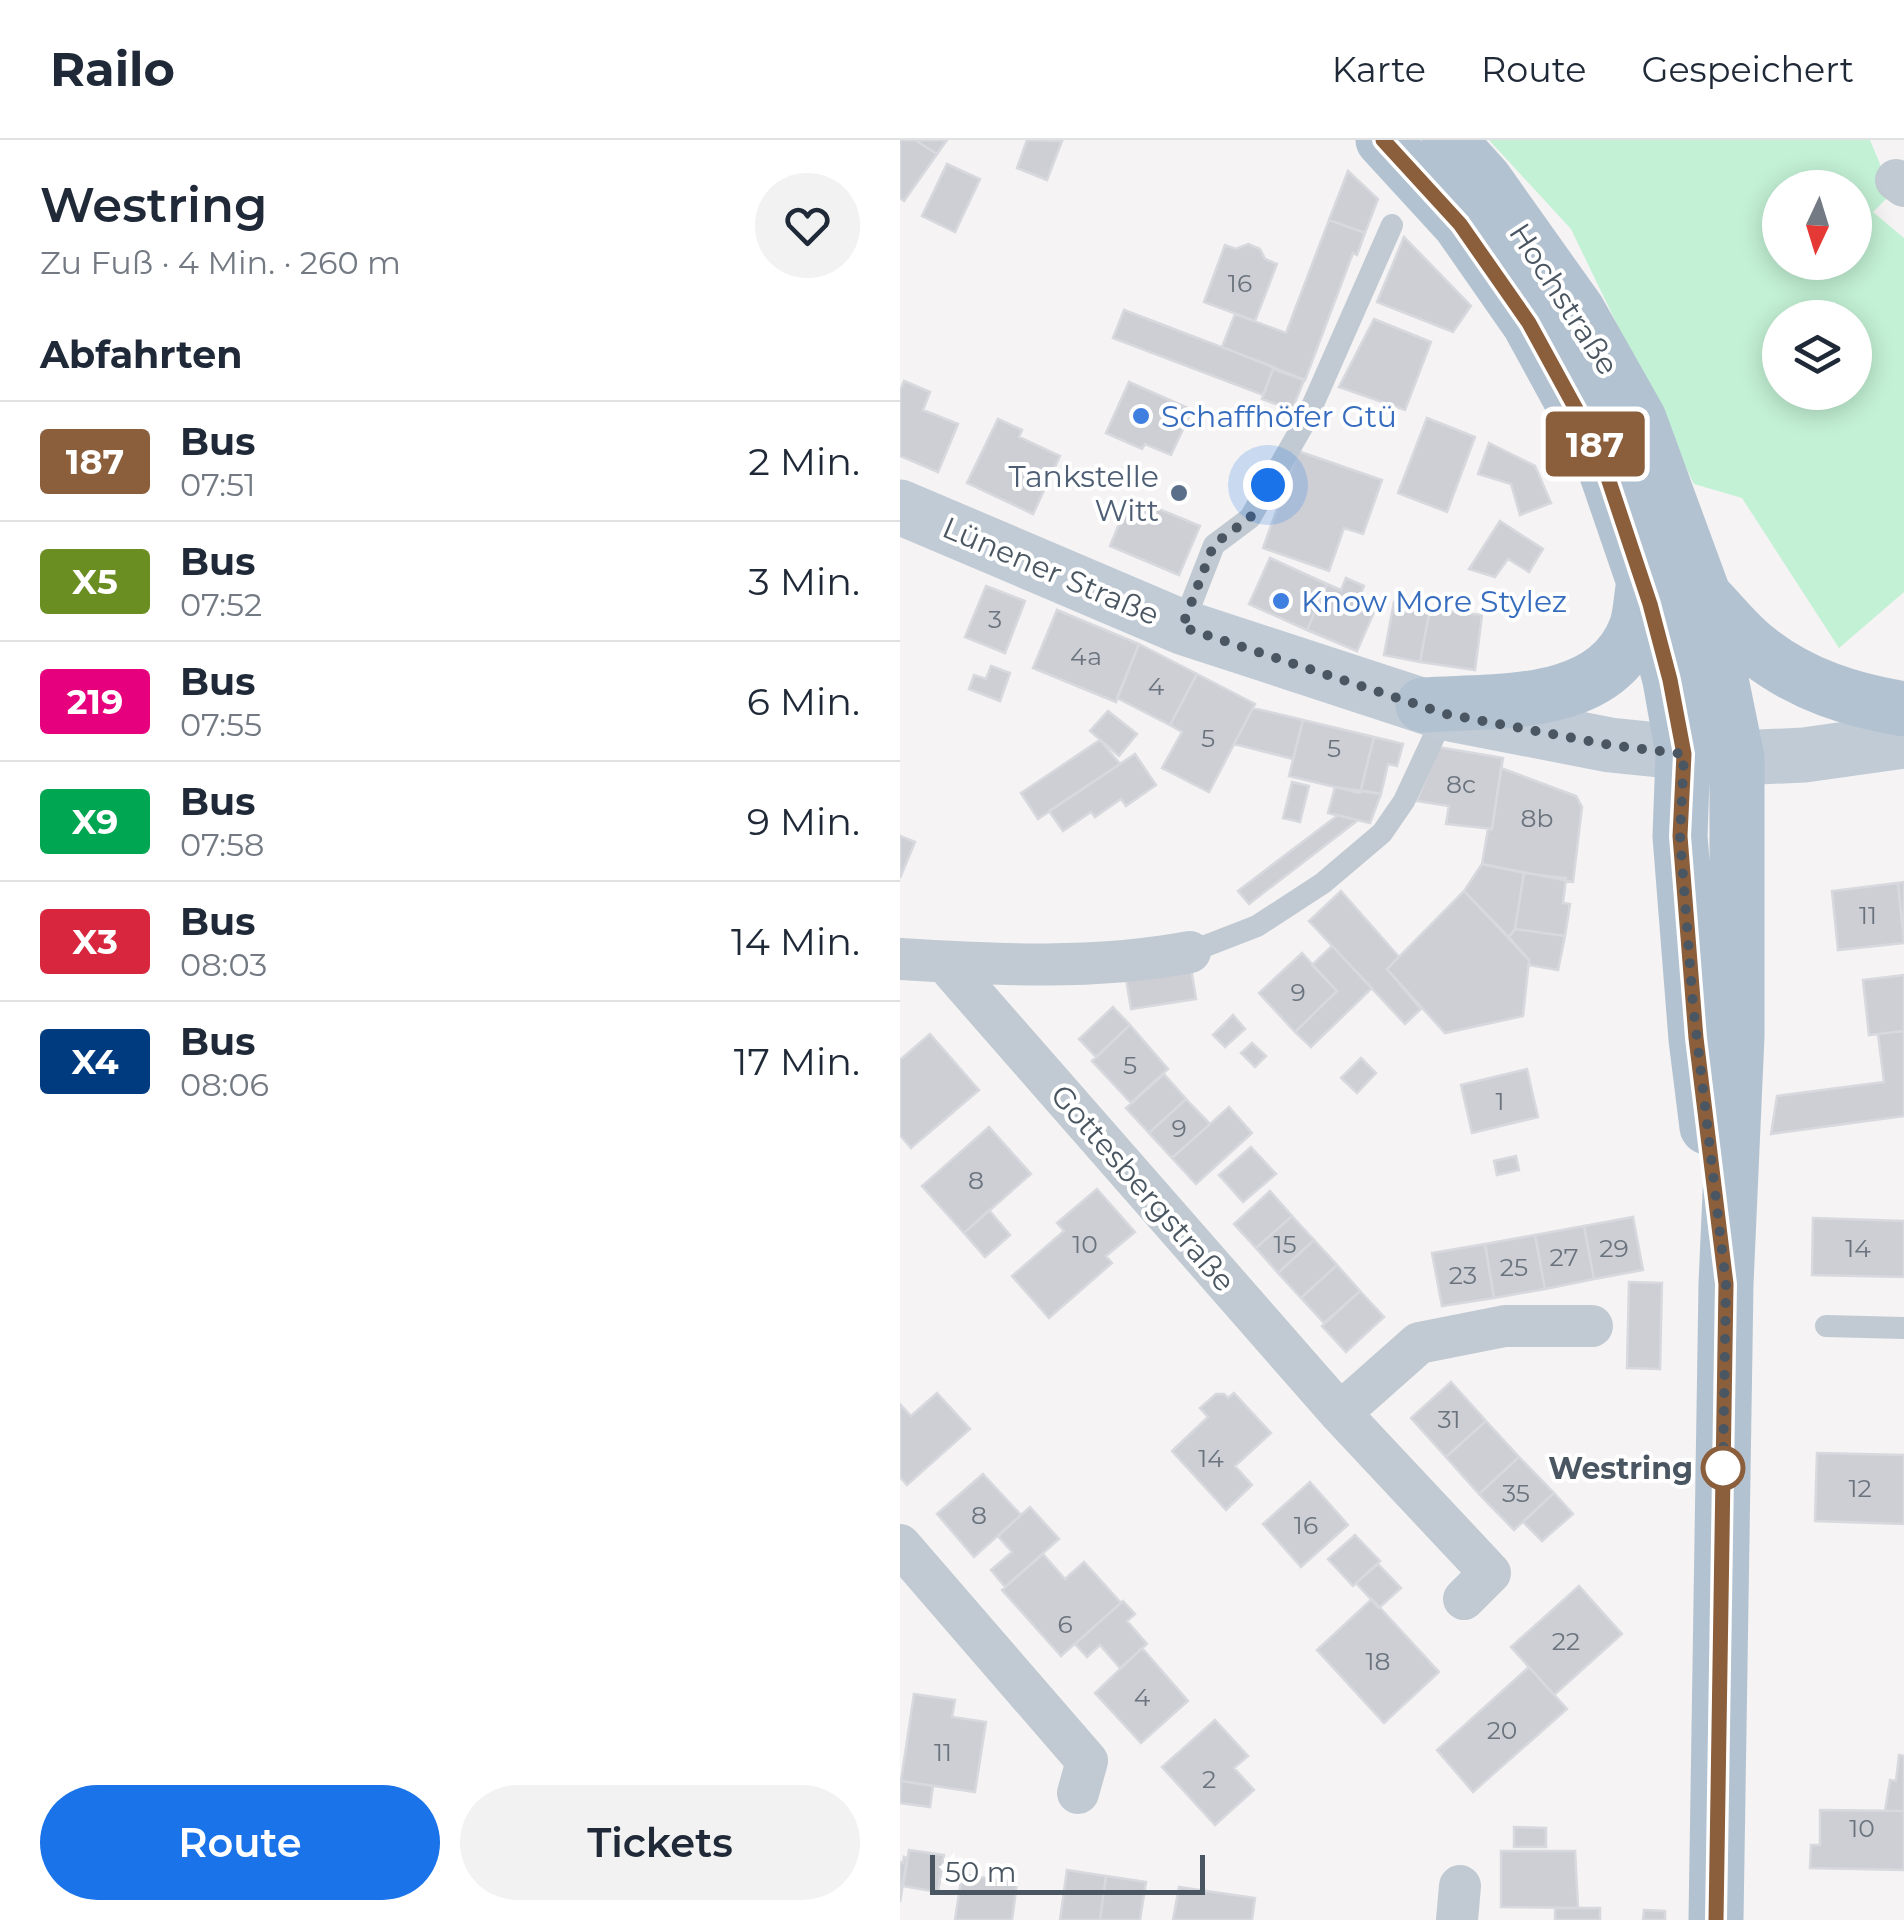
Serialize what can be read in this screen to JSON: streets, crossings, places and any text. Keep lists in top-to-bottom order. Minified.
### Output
{"streets":{"main road":["Hochstraße"],"street":["Lünener Straße","Gottesbergstraße"]},"crossings":[["Hochstraße","Lünener Straße"]],"places":["Schaffhöfer Gtü","Tankstelle Witt","Know More Stylez","Westring"],"lines":["bus line 187"],"house_numbers":["16","3","4a","4","5","5","8c","8b","11","9","5","1","9","8","10","15","29","14","27","25","23","31","14","12","35","8","16","6","22","18","4","20","11","2","10"],"scale_bar":"50 m","north":"bottom","page":{"header":"Railo","nav":["Karte","Route","Gespeichert"],"heading":[["Westring","Zu Fuß · 4 Min. · 260 m"],"Abfahrten"],"on_map":"187","list":[{"mark":"187","name":"Bus","note":"07:51","value":"2 Min."},{"mark":"X5","name":"Bus","note":"07:52","value":"3 Min."},{"mark":"219","name":"Bus","note":"07:55","value":"6 Min."},{"mark":"X9","name":"Bus","note":"07:58","value":"9 Min."},{"mark":"X3","name":"Bus","note":"08:03","value":"14 Min."},{"mark":"X4","name":"Bus","note":"08:06","value":"17 Min."}],"buttons":["Route","Tickets"],"scale":"50 m"}}
